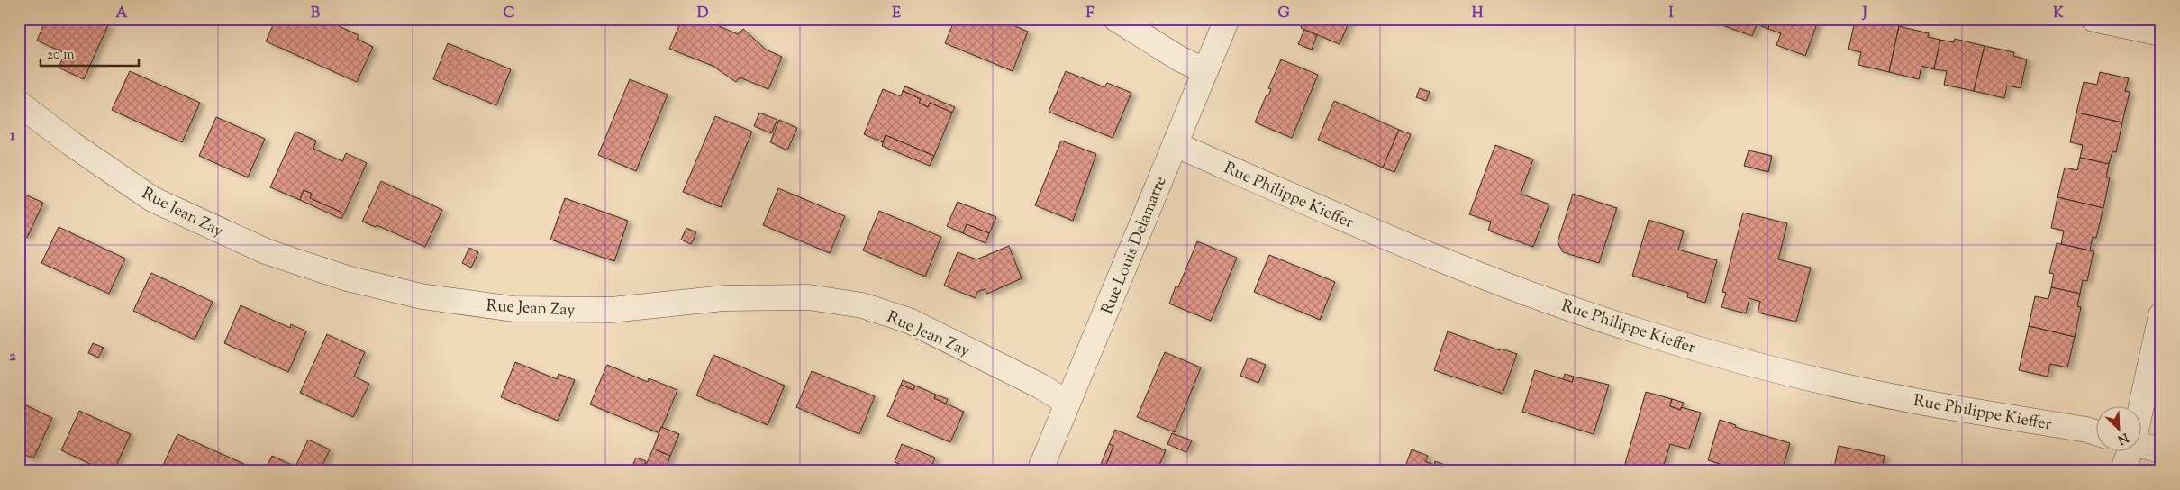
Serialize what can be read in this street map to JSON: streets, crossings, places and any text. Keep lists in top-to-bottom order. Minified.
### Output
{"streets":{"street":["Rue Philippe Kieffer","Rue Jean Zay","Rue Louis Delamarre"]},"crossings":[["Rue Philippe Kieffer","Rue Louis Delamarre"],["Rue Jean Zay","Rue Louis Delamarre"]],"scale_bar":"20 m","north":"bottom right","grid":{"columns":["A","B","C","D","E","F","G","H","I","J","K"],"rows":["1","2"]}}
